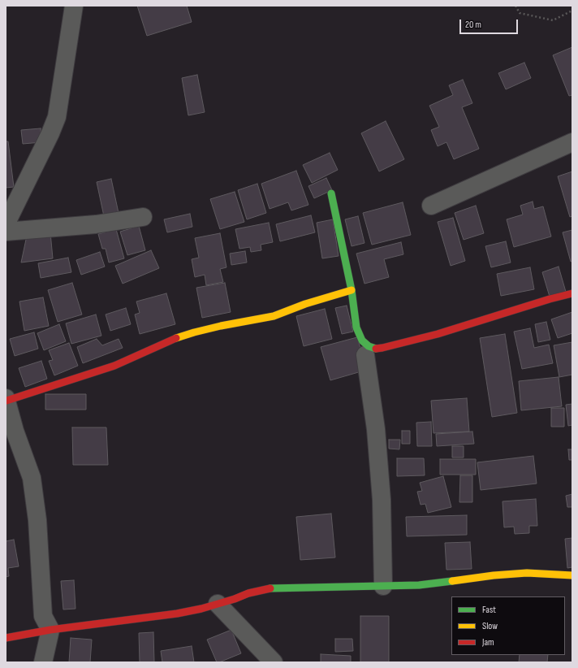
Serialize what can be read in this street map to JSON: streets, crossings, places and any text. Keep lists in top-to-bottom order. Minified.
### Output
{"legend":["Fast","Slow","Jam"],"scale_bar":"20 m"}
